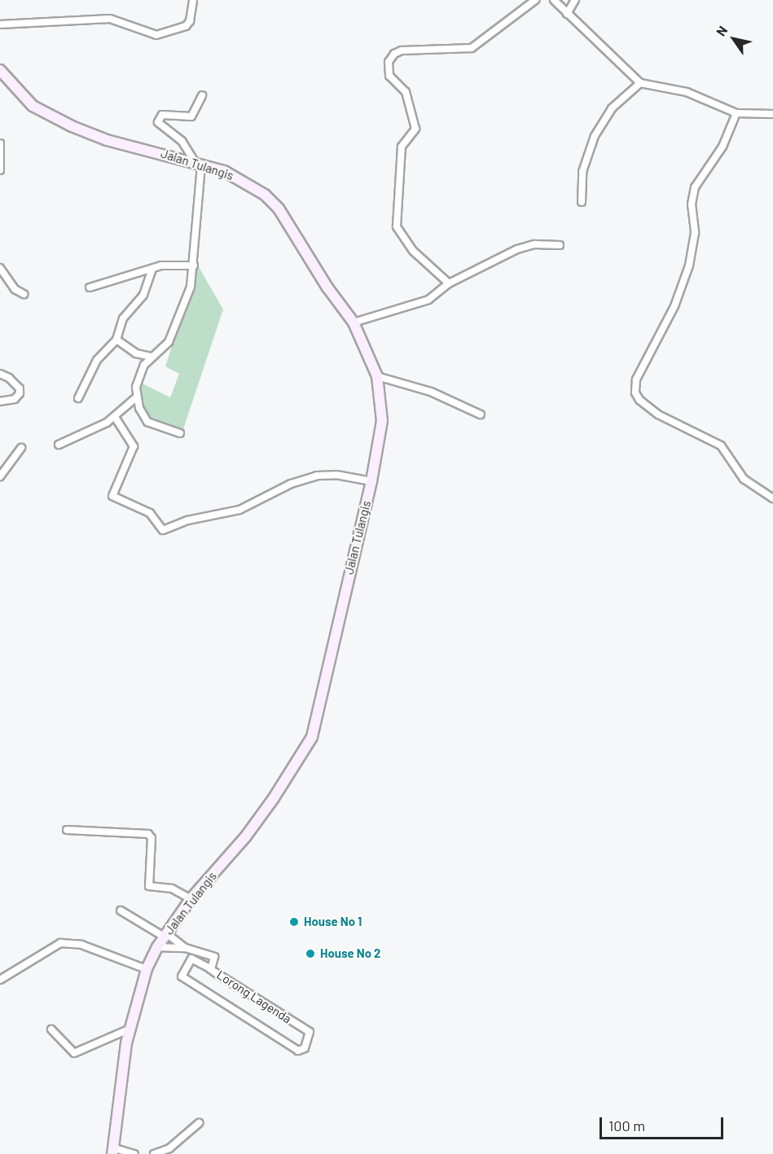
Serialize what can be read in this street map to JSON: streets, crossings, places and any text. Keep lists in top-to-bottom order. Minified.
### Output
{"streets":{"main road":["Jalan Tulangis"],"street":["Lorong Lagenda"]},"places":["House No 1","House No 2"],"scale_bar":"100 m","north":"top left"}
